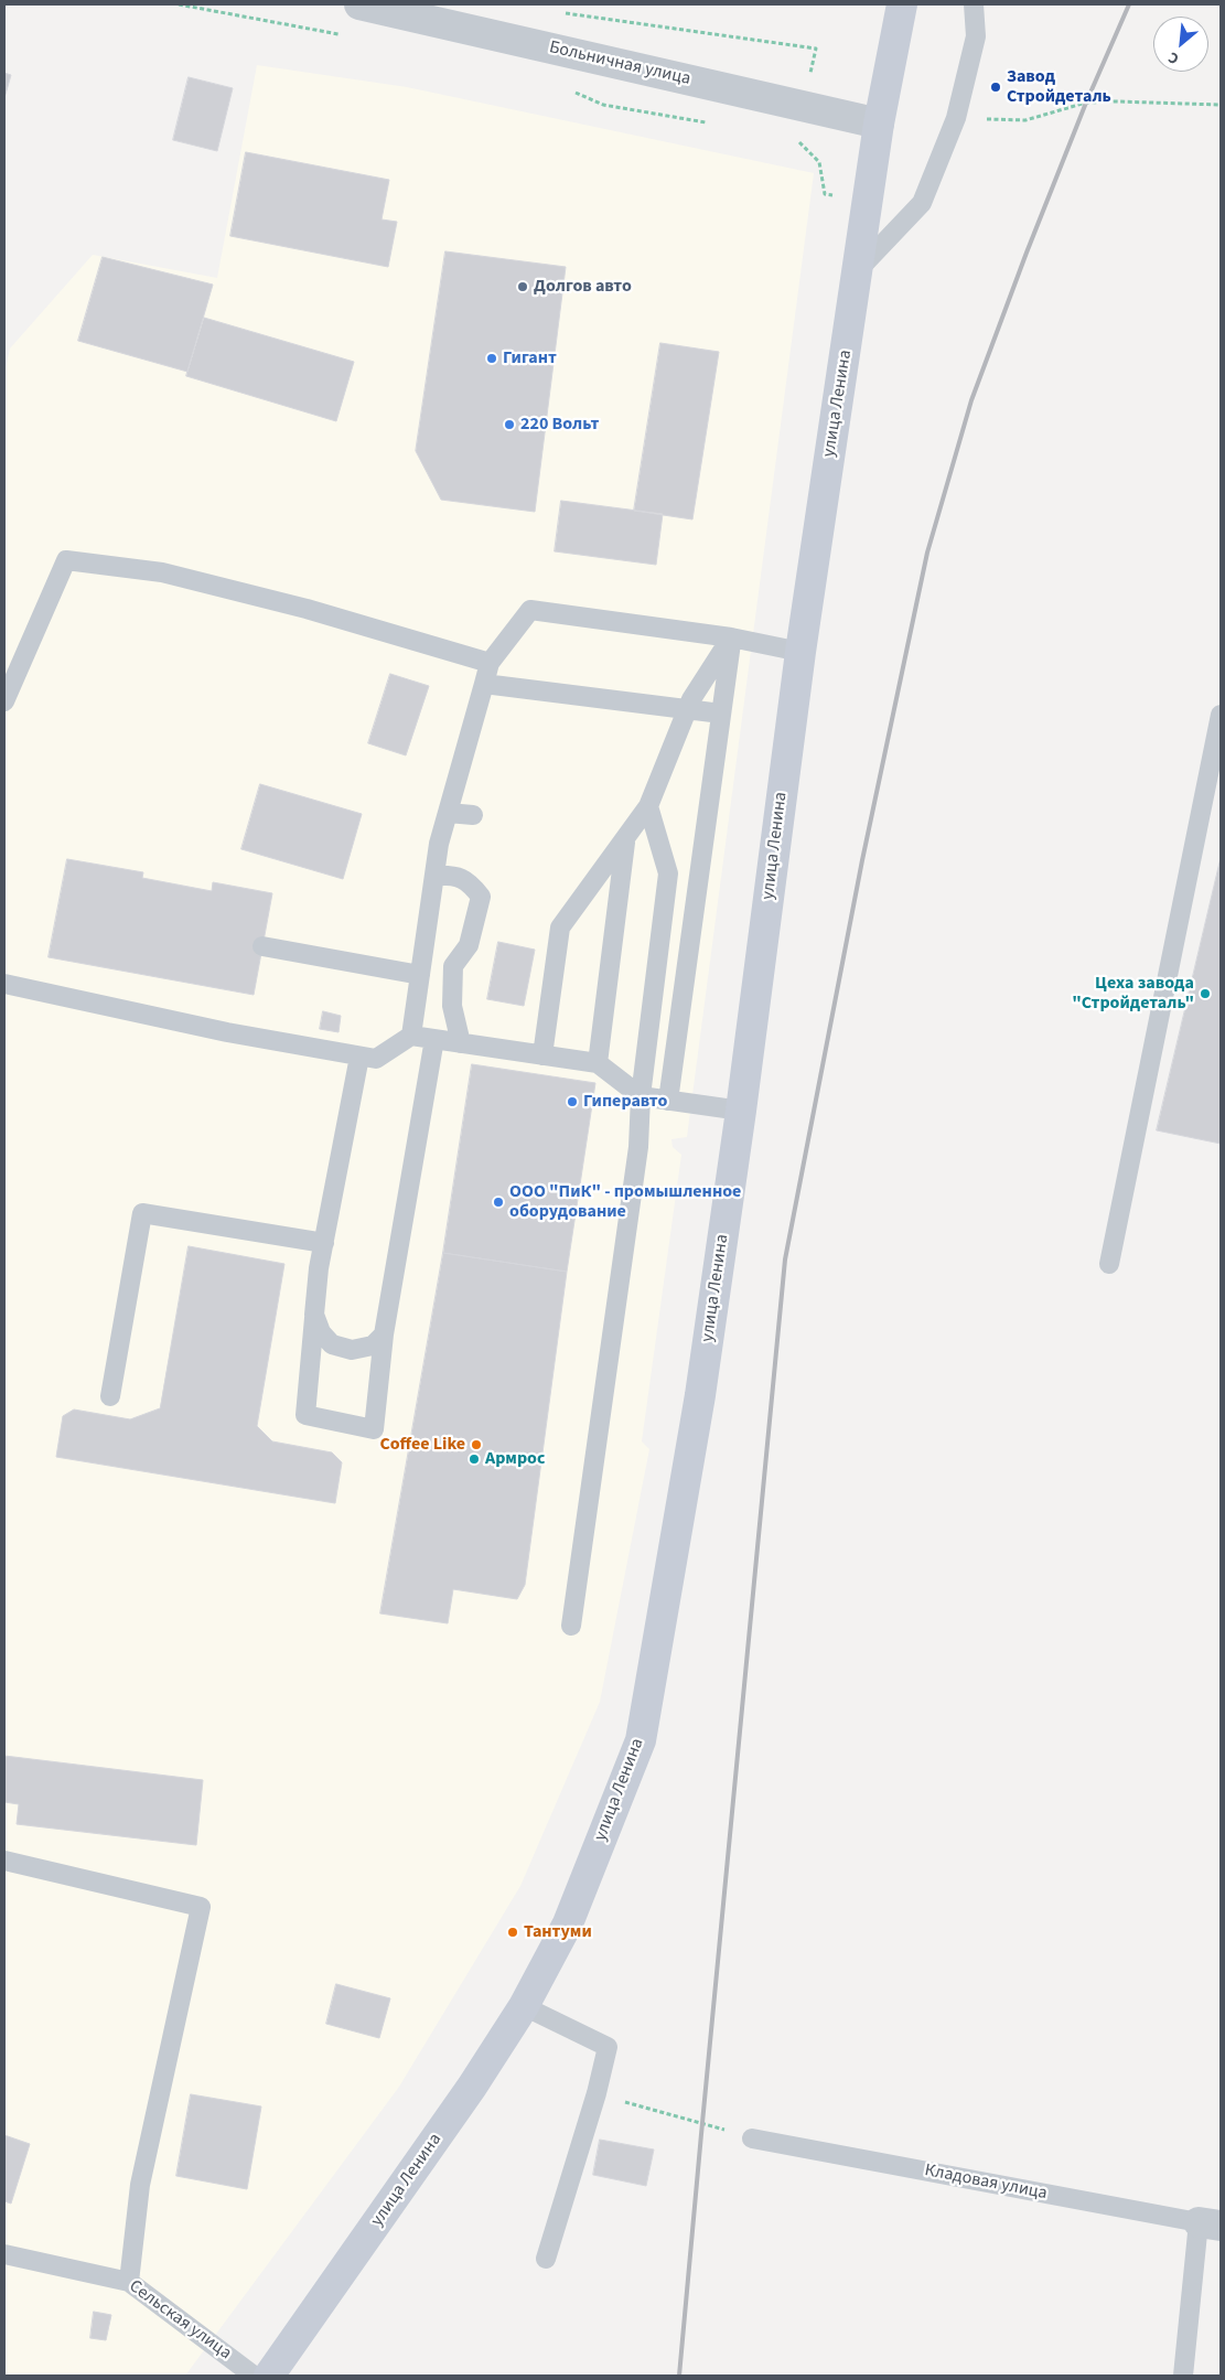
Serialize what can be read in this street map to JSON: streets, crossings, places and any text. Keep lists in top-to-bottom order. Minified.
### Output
{"streets":{"main road":["улица Ленина"],"street":["Больничная улица"],"lane":["Кладовая улица","Сельская улица"]},"crossings":[["Больничная улица","улица Ленина"]],"places":["Завод Стройдеталь","Долгов авто","Гигант","220 Вольт","Цеха завода \"Стройдеталь\"","Гиперавто","ООО \"ПиК\" - промышленное оборудование","Coffee Like","Армрос","Тантуми"],"north":"bottom left"}
